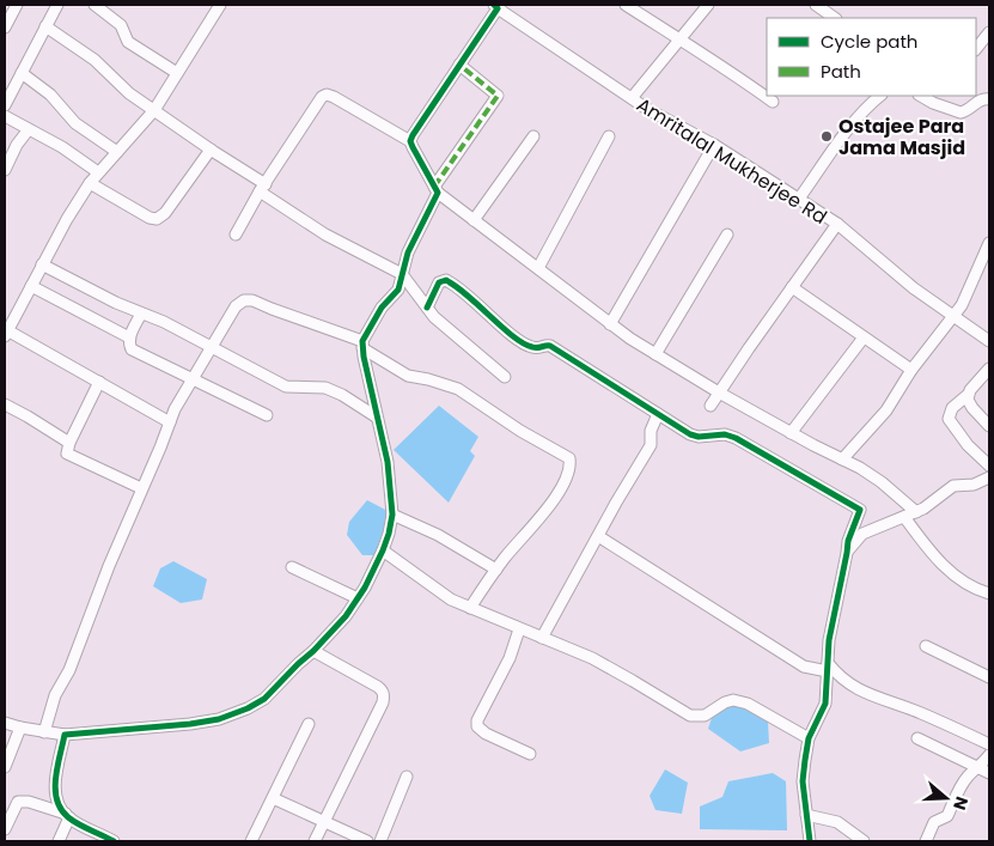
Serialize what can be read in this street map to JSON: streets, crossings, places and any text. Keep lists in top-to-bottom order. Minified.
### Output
{"streets":{"street":["Amritalal Mukherjee Rd"]},"places":["Ostajee Para Jama Masjid"],"legend":["Cycle path","Path"],"north":"right"}
